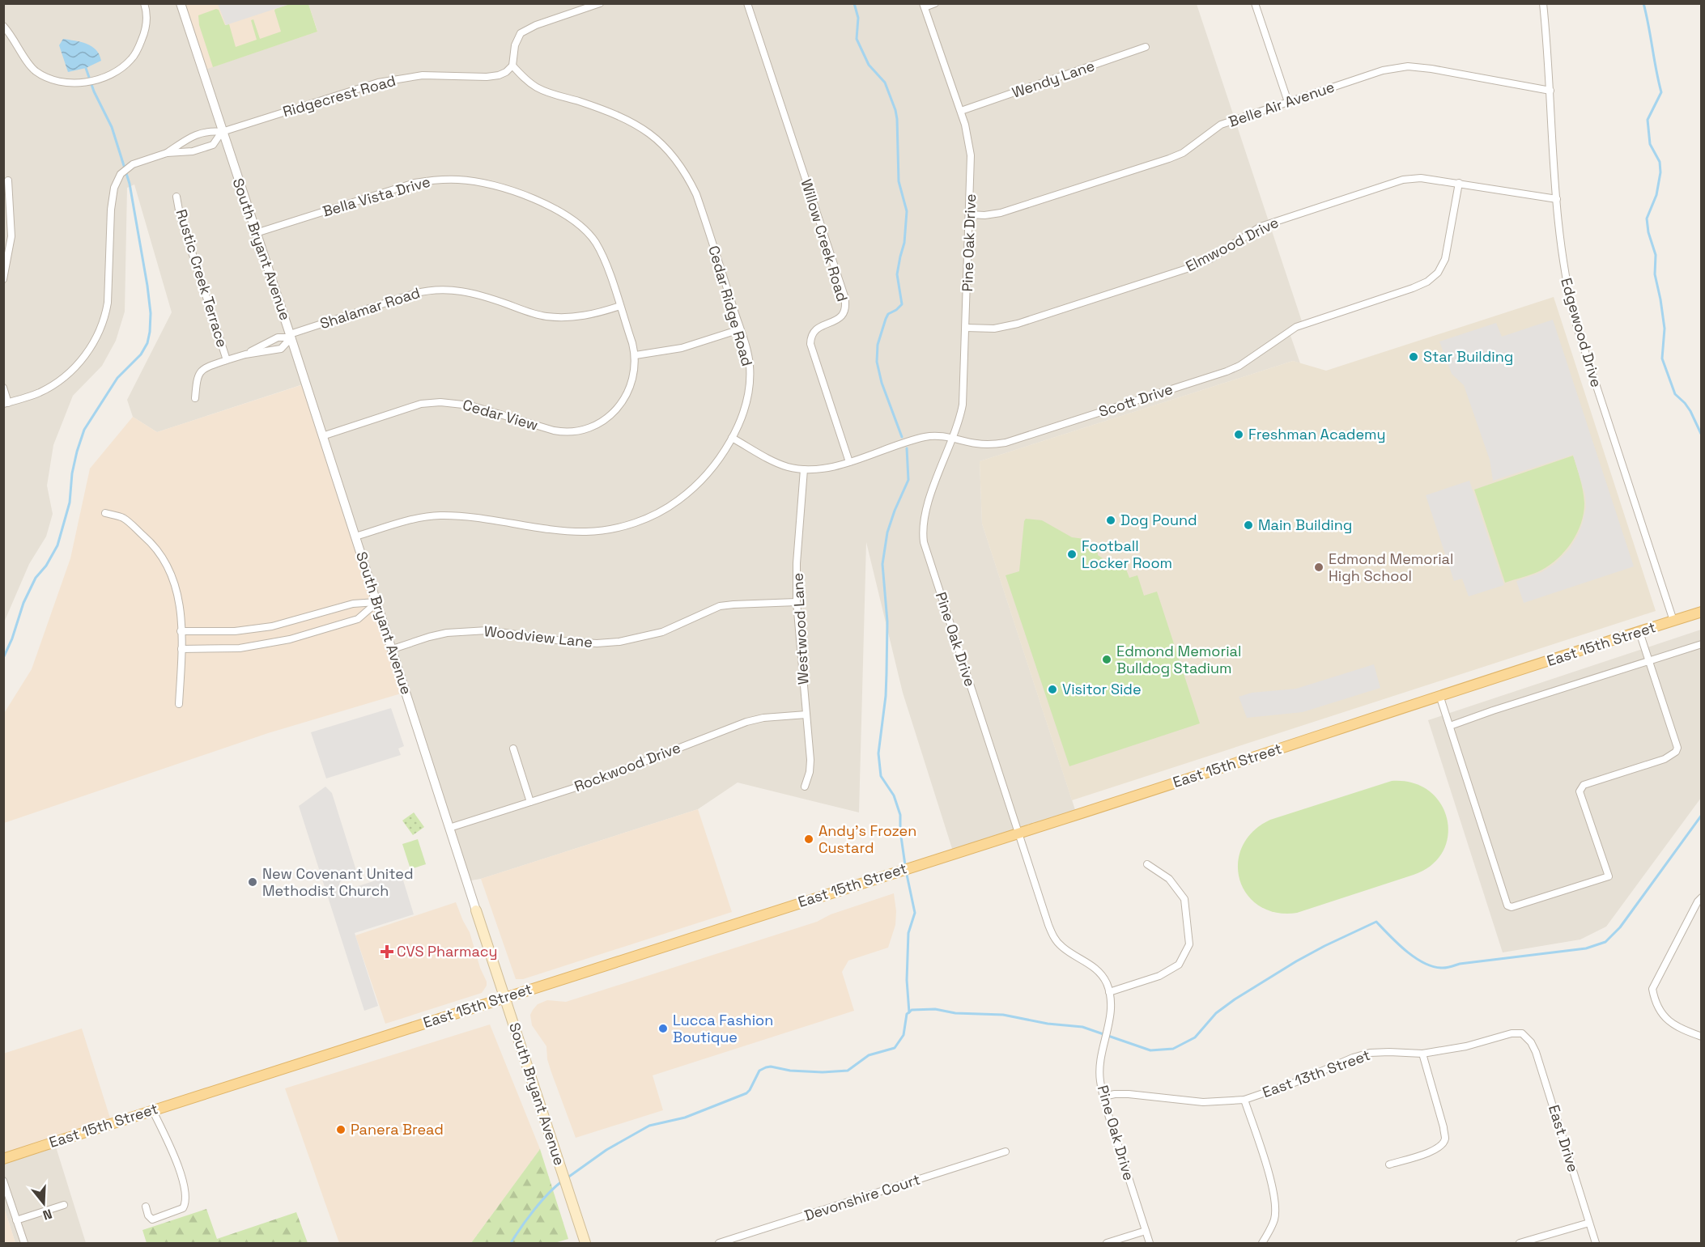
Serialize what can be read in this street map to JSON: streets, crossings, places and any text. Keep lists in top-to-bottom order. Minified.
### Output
{"streets":{"main road":["South Bryant Avenue","East 15th Street"],"street":["Wendy Lane","Ridgecrest Road","Belle Air Avenue","Bella Vista Drive","Willow Creek Road","Pine Oak Drive","Elmwood Drive","Rustic Creek Terrace","Cedar Ridge Road","Shalamar Road","Edgewood Drive","Scott Drive","Cedar View","Westwood Lane","Woodview Lane","Rockwood Drive","East 13th Street","East Drive","Devonshire Court"]},"crossings":[["Wendy Lane","Pine Oak Drive"],["Ridgecrest Road","South Bryant Avenue"],["Ridgecrest Road","Cedar Ridge Road"],["Belle Air Avenue","Pine Oak Drive"],["Belle Air Avenue","Edgewood Drive"],["Bella Vista Drive","South Bryant Avenue"],["Bella Vista Drive","Shalamar Road"],["Bella Vista Drive","Cedar View"],["Willow Creek Road","Scott Drive"],["Pine Oak Drive","Elmwood Drive"],["Pine Oak Drive","Scott Drive"],["Pine Oak Drive","East 15th Street"],["Pine Oak Drive","East 13th Street"],["Elmwood Drive","Edgewood Drive"],["Elmwood Drive","Scott Drive"],["South Bryant Avenue","Rustic Creek Terrace"],["South Bryant Avenue","Cedar Ridge Road"],["South Bryant Avenue","Shalamar Road"],["South Bryant Avenue","Cedar View"],["South Bryant Avenue","Woodview Lane"],["South Bryant Avenue","East 15th Street"],["South Bryant Avenue","Rockwood Drive"],["Rustic Creek Terrace","Shalamar Road"],["Cedar Ridge Road","Scott Drive"],["Edgewood Drive","East 15th Street"],["Scott Drive","Westwood Lane"],["Westwood Lane","Woodview Lane"],["Westwood Lane","Rockwood Drive"],["East 13th Street","East Drive"]],"places":{"other":["Star Building","Freshman Academy","Dog Pound","Main Building","Football Locker Room","Edmond Memorial High School","Edmond Memorial Bulldog Stadium","Visitor Side","Andy's Frozen Custard","New Covenant United Methodist Church","Lucca Fashion Boutique","Panera Bread"],"health":["CVS Pharmacy"]},"north":"bottom"}
